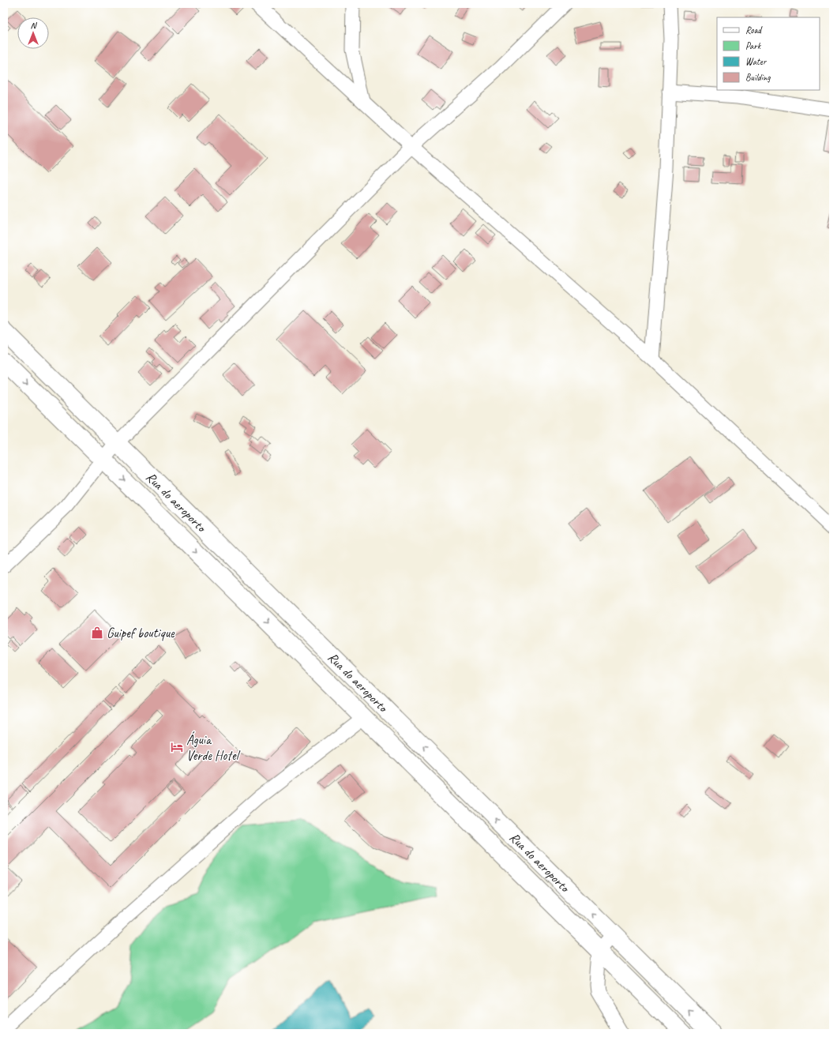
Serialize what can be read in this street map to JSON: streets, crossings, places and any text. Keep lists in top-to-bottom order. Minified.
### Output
{"streets":{"main road":["Rua do aeroporto"]},"places":{"shop":["Guipef boutique"],"hotel":["Águia Verde Hotel"]},"legend":["Road","Park","Water","Building"],"north":"top"}
